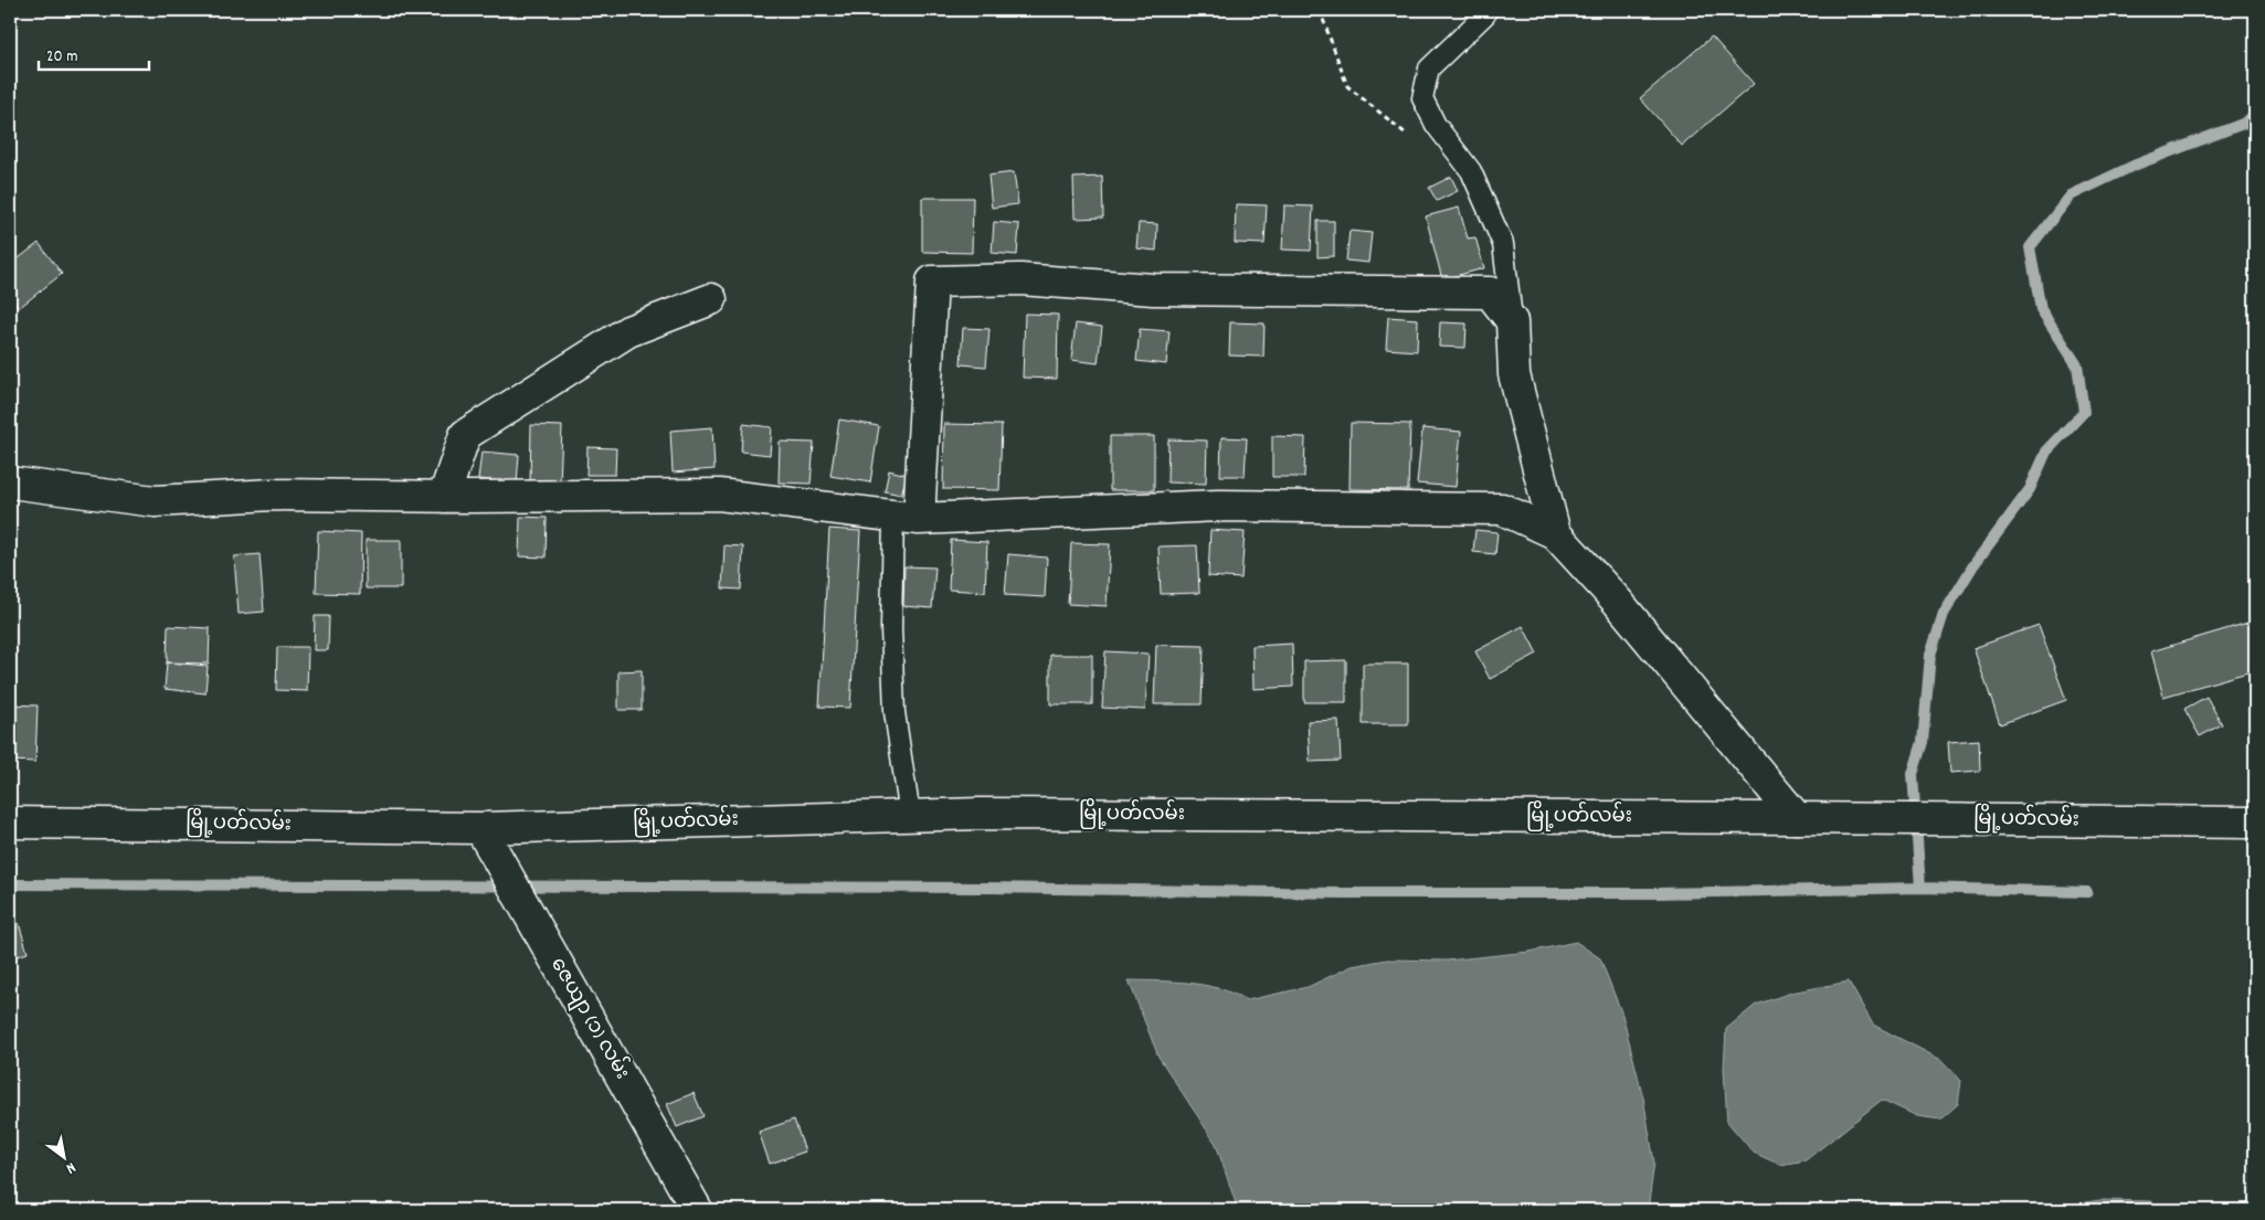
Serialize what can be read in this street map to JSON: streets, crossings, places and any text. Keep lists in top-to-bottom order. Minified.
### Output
{"streets":{"street":["မြို့ပတ်လမ်း","ဇေယျာ (၁) လမ်း"]},"crossings":[["မြို့ပတ်လမ်း","ဇေယျာ (၁) လမ်း"]],"scale_bar":"20 m","north":"bottom right"}
